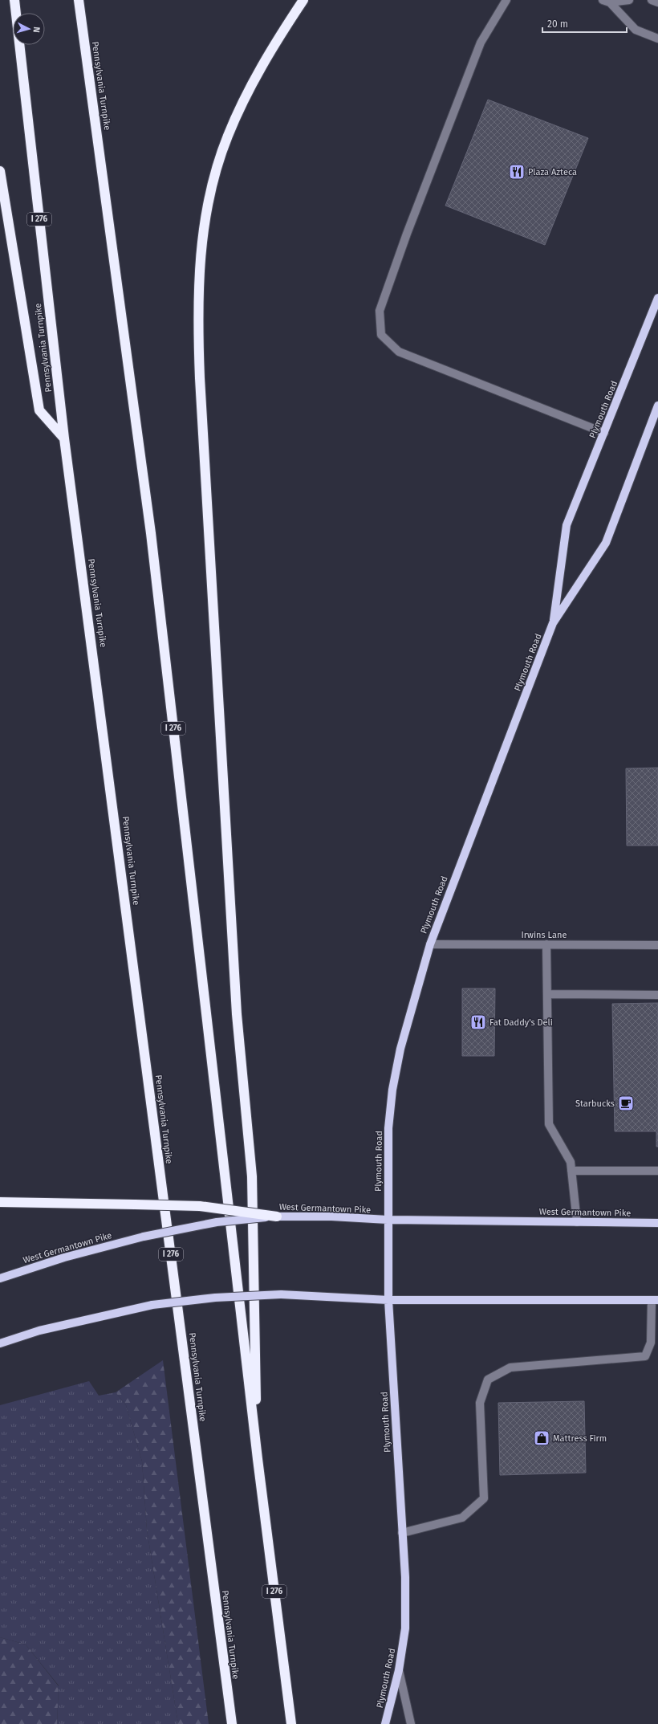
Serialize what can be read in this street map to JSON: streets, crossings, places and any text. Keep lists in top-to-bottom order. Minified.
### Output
{"streets":{"highway":["Pennsylvania Turnpike","I 276"],"main road":["Plymouth Road","West Germantown Pike"],"street":["Irwins Lane"]},"crossings":[["Plymouth Road","Irwins Lane"],["Plymouth Road","West Germantown Pike"]],"places":{"restaurant":["Plaza Azteca","Fat Daddy's Deli"],"cafe":["Starbucks"],"shop":["Mattress Firm"]},"scale_bar":"20 m","north":"right"}
